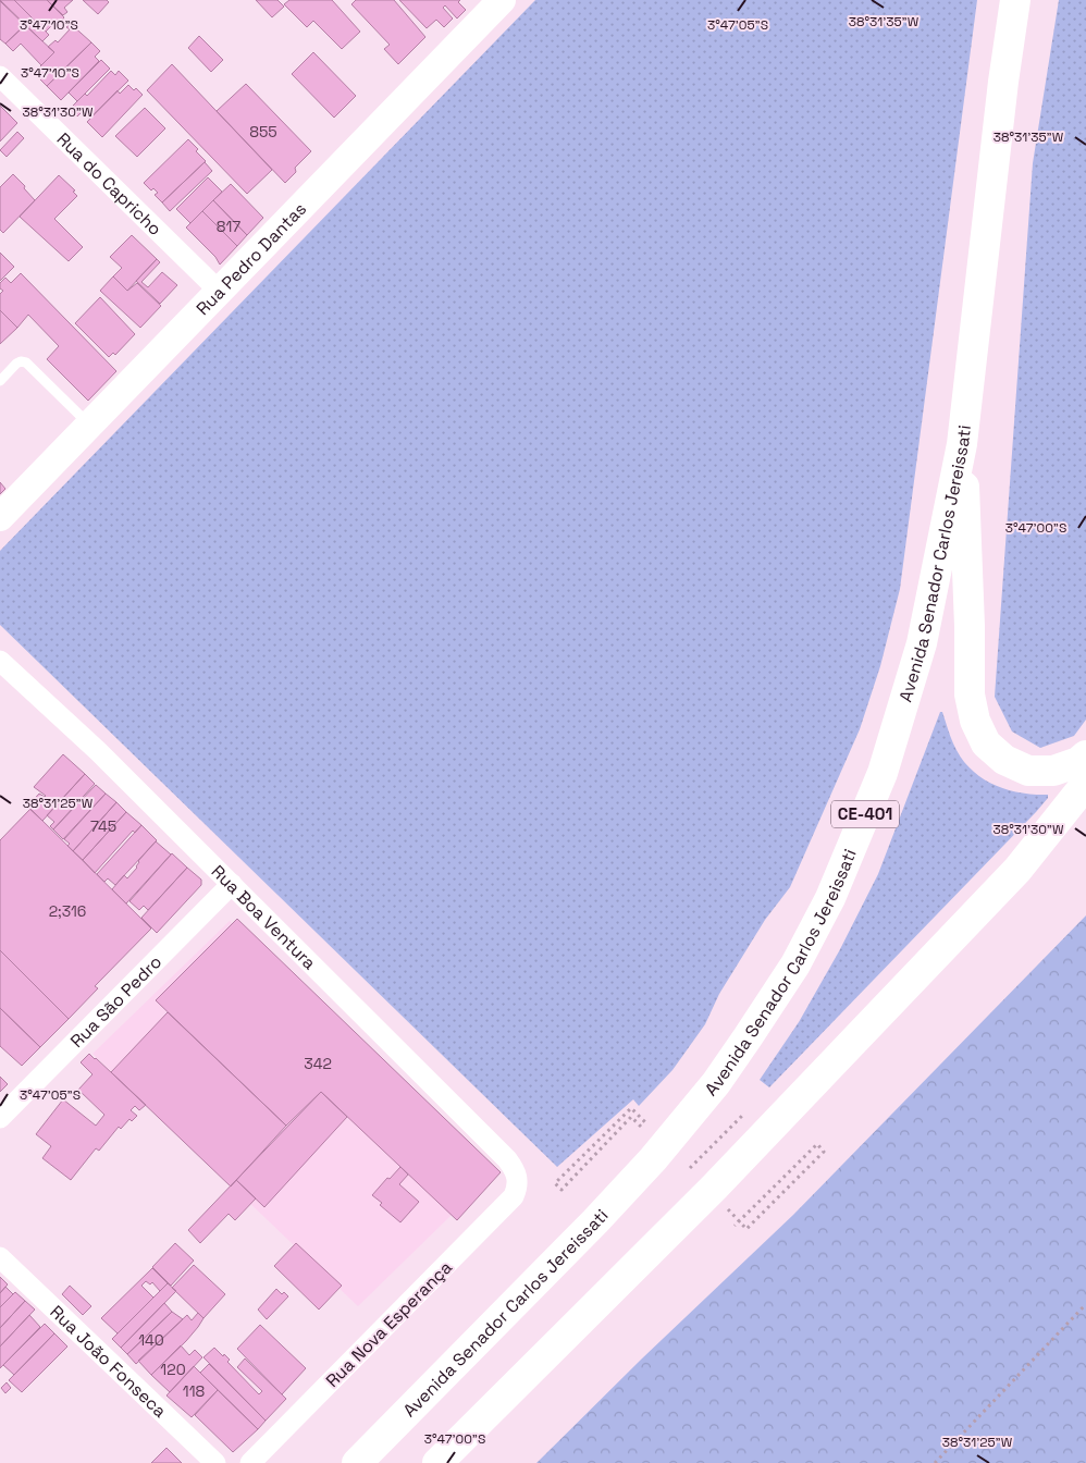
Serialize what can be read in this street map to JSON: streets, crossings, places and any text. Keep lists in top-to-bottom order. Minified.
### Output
{"streets":{"main road":["Rua Pedro Dantas","Avenida Senador Carlos Jereissati","CE-401"],"street":["Rua do Capricho","Rua Boa Ventura","Rua São Pedro","Rua Nova Esperança","Rua João Fonseca"]},"crossings":[["Rua do Capricho","Rua Pedro Dantas"],["Rua Boa Ventura","Rua São Pedro"],["Rua Boa Ventura","Rua Nova Esperança"]],"house_numbers":["855","817","745","2;316","342","140","120","118"],"coordinates":["38°31'35\"W","3°47'10\"S","3°47'05\"S","38°31'30\"W","3°47'00\"S","38°31'25\"W"]}
